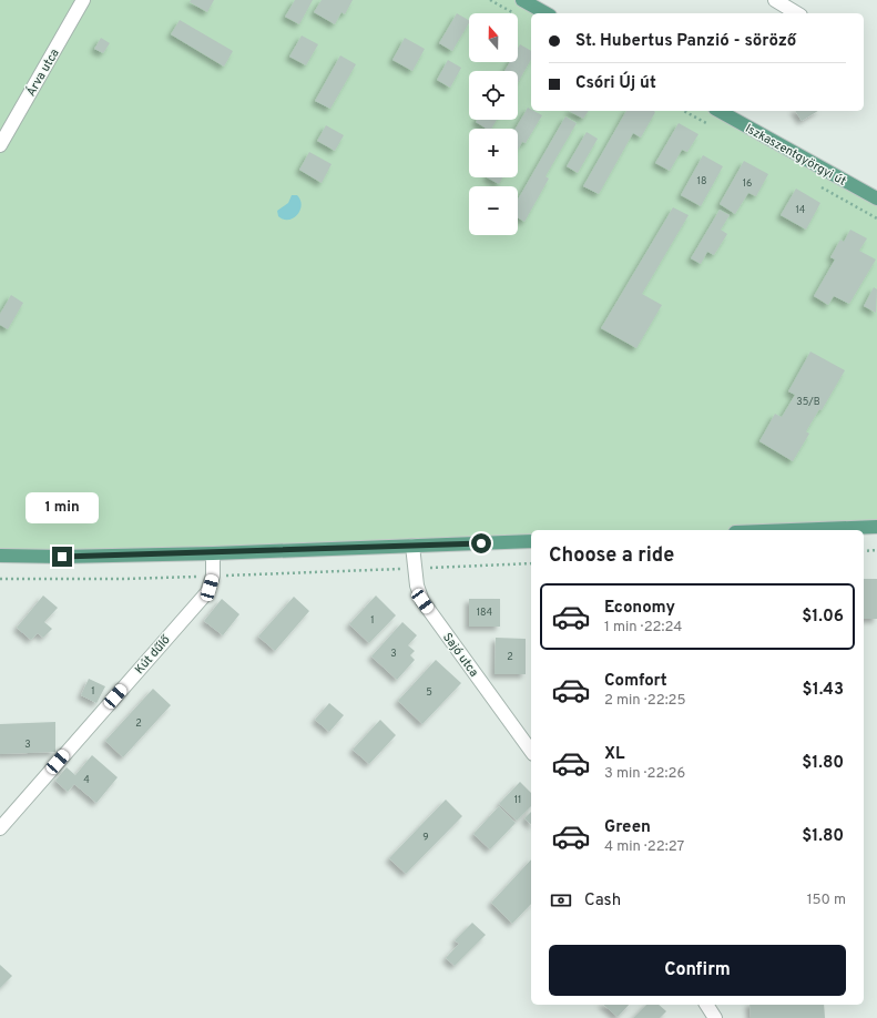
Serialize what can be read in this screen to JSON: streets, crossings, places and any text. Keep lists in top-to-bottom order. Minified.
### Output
{"streets":{"main road":["Iszkaszentgyörgyi út"],"street":["Árva utca","Kút dűlő","Sajó utca"]},"house_numbers":["18","16","14","35/B","184","1","3","2","1","5","2","3","4","11","9"],"north":"top","page":{"map_buttons":["+","−"],"banner":["St. Hubertus Panzió - söröző","Csóri Új út"],"bubble":"1 min","heading":"Choose a ride","list":[{"name":"Economy","note":"1 min · 22:24","value":"$1.06"},{"name":"Comfort","note":"2 min · 22:25","value":"$1.43"},{"name":"XL","note":"3 min · 22:26","value":"$1.80"},{"name":"Green","note":"4 min · 22:27","value":"$1.80"}],"pay":["Cash","150 m"],"buttons":"Confirm"}}
